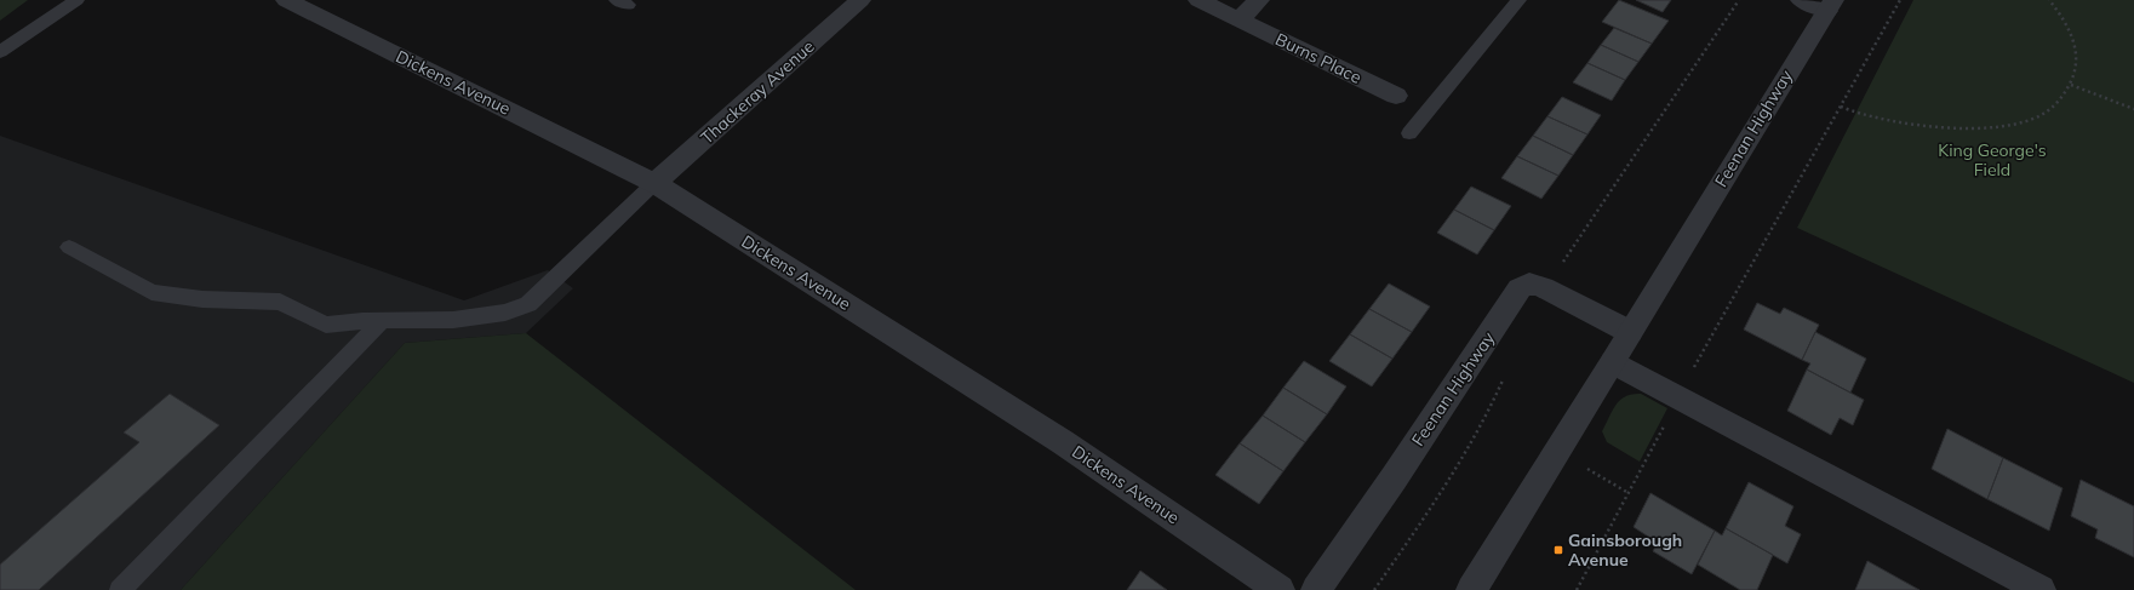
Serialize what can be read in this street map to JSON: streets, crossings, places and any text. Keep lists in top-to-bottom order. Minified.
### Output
{"streets":{"street":["Burns Place","Dickens Avenue","Thackeray Avenue","Feenan Highway"]},"crossings":[["Dickens Avenue","Thackeray Avenue"]],"parks":["King George's Field"],"places":{"transit":["Gainsborough Avenue"]}}
